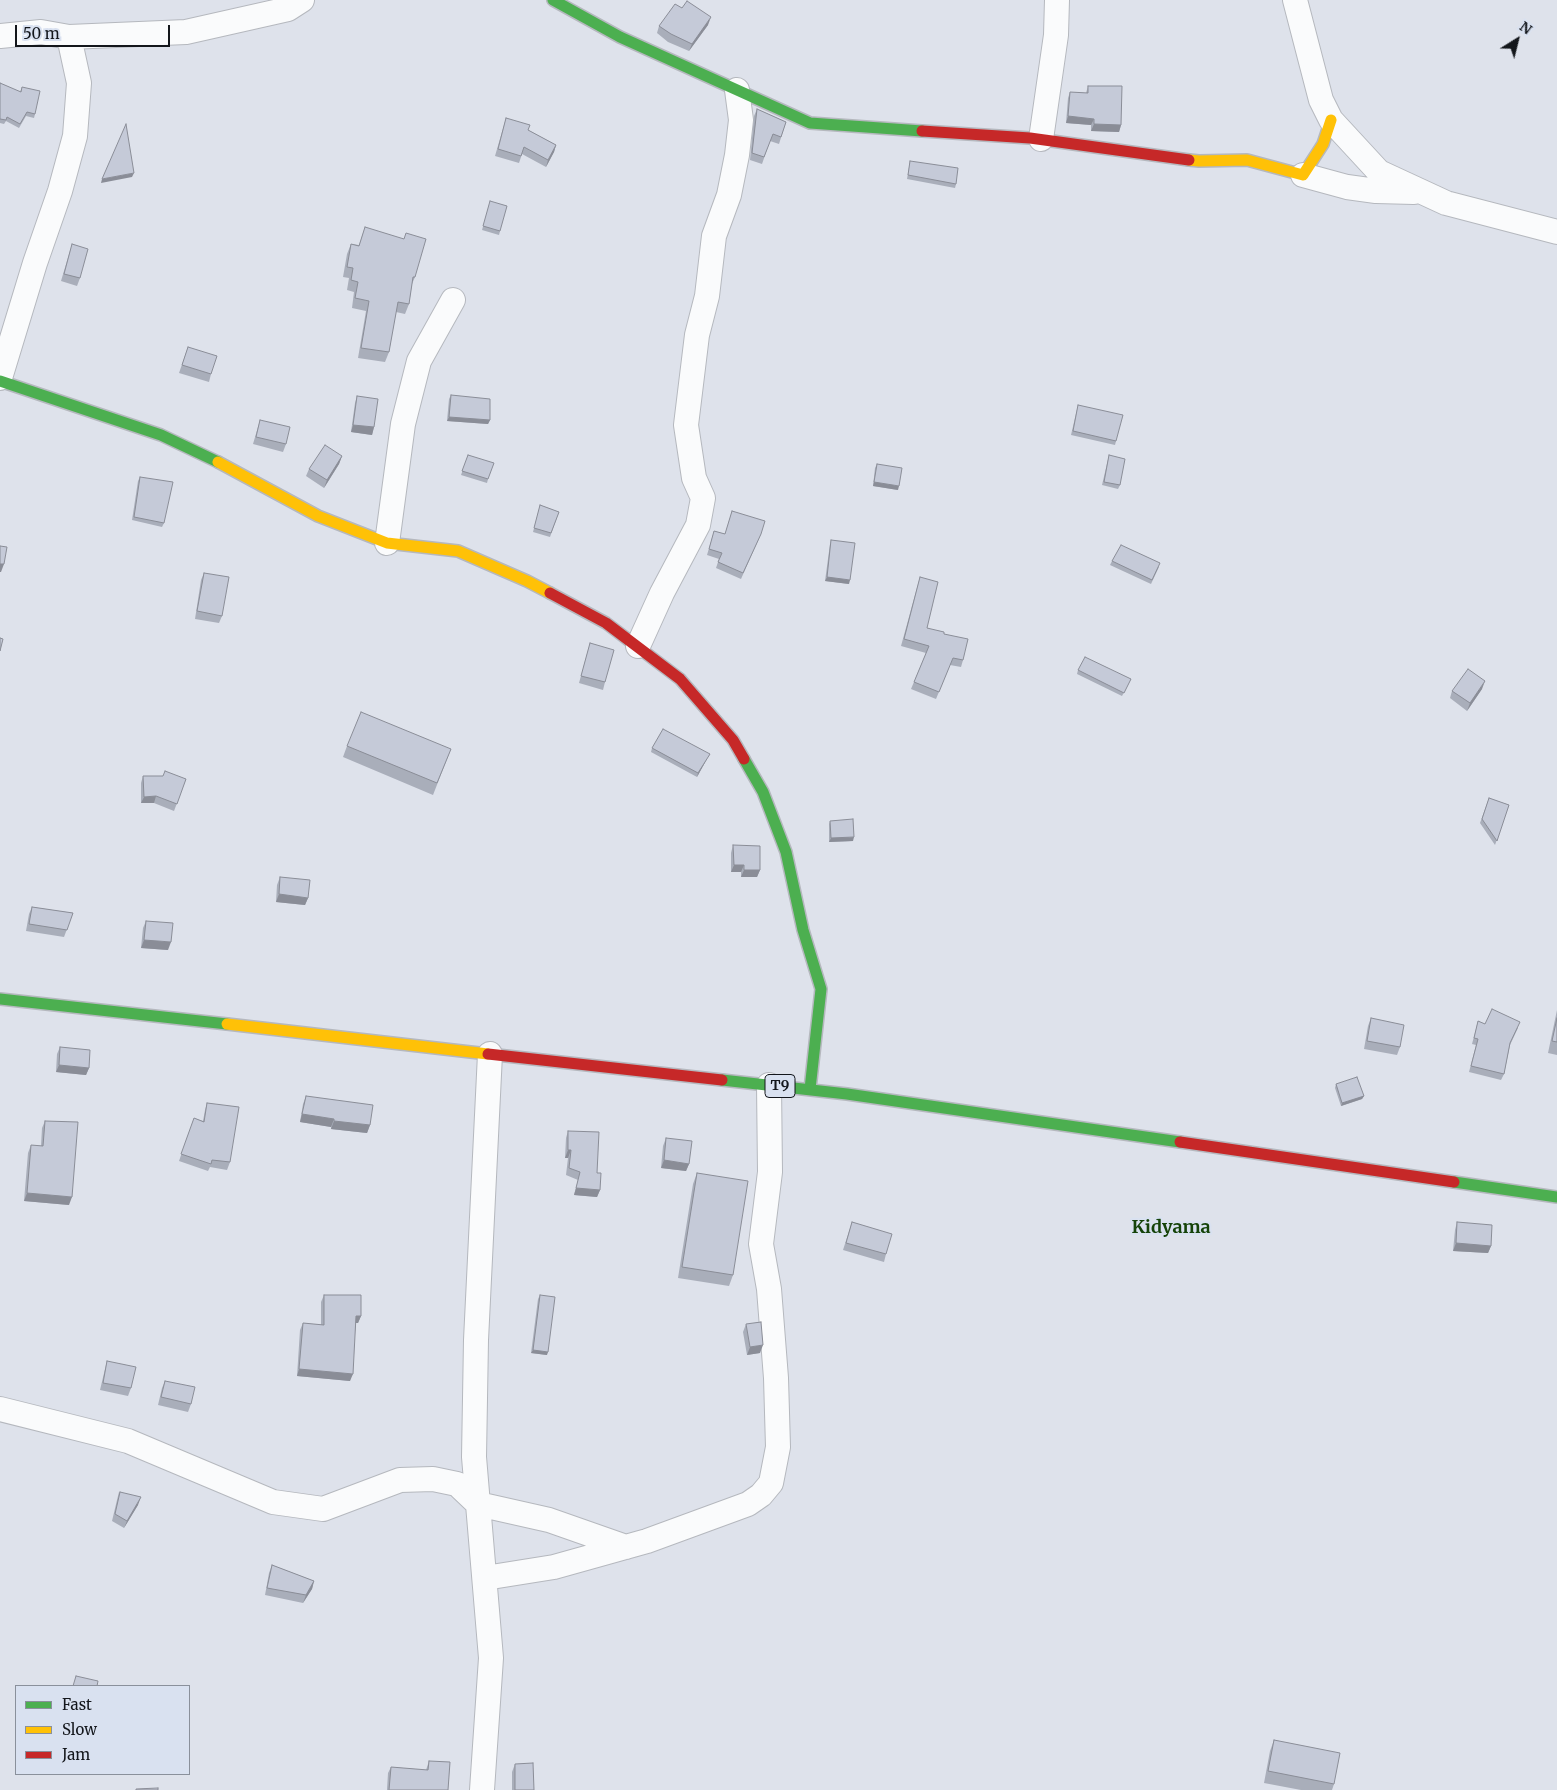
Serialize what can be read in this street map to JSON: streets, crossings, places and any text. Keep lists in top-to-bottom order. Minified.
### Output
{"streets":{"main road":["T9"]},"districts":["Kidyama"],"legend":["Fast","Slow","Jam"],"scale_bar":"50 m","north":"top right"}
